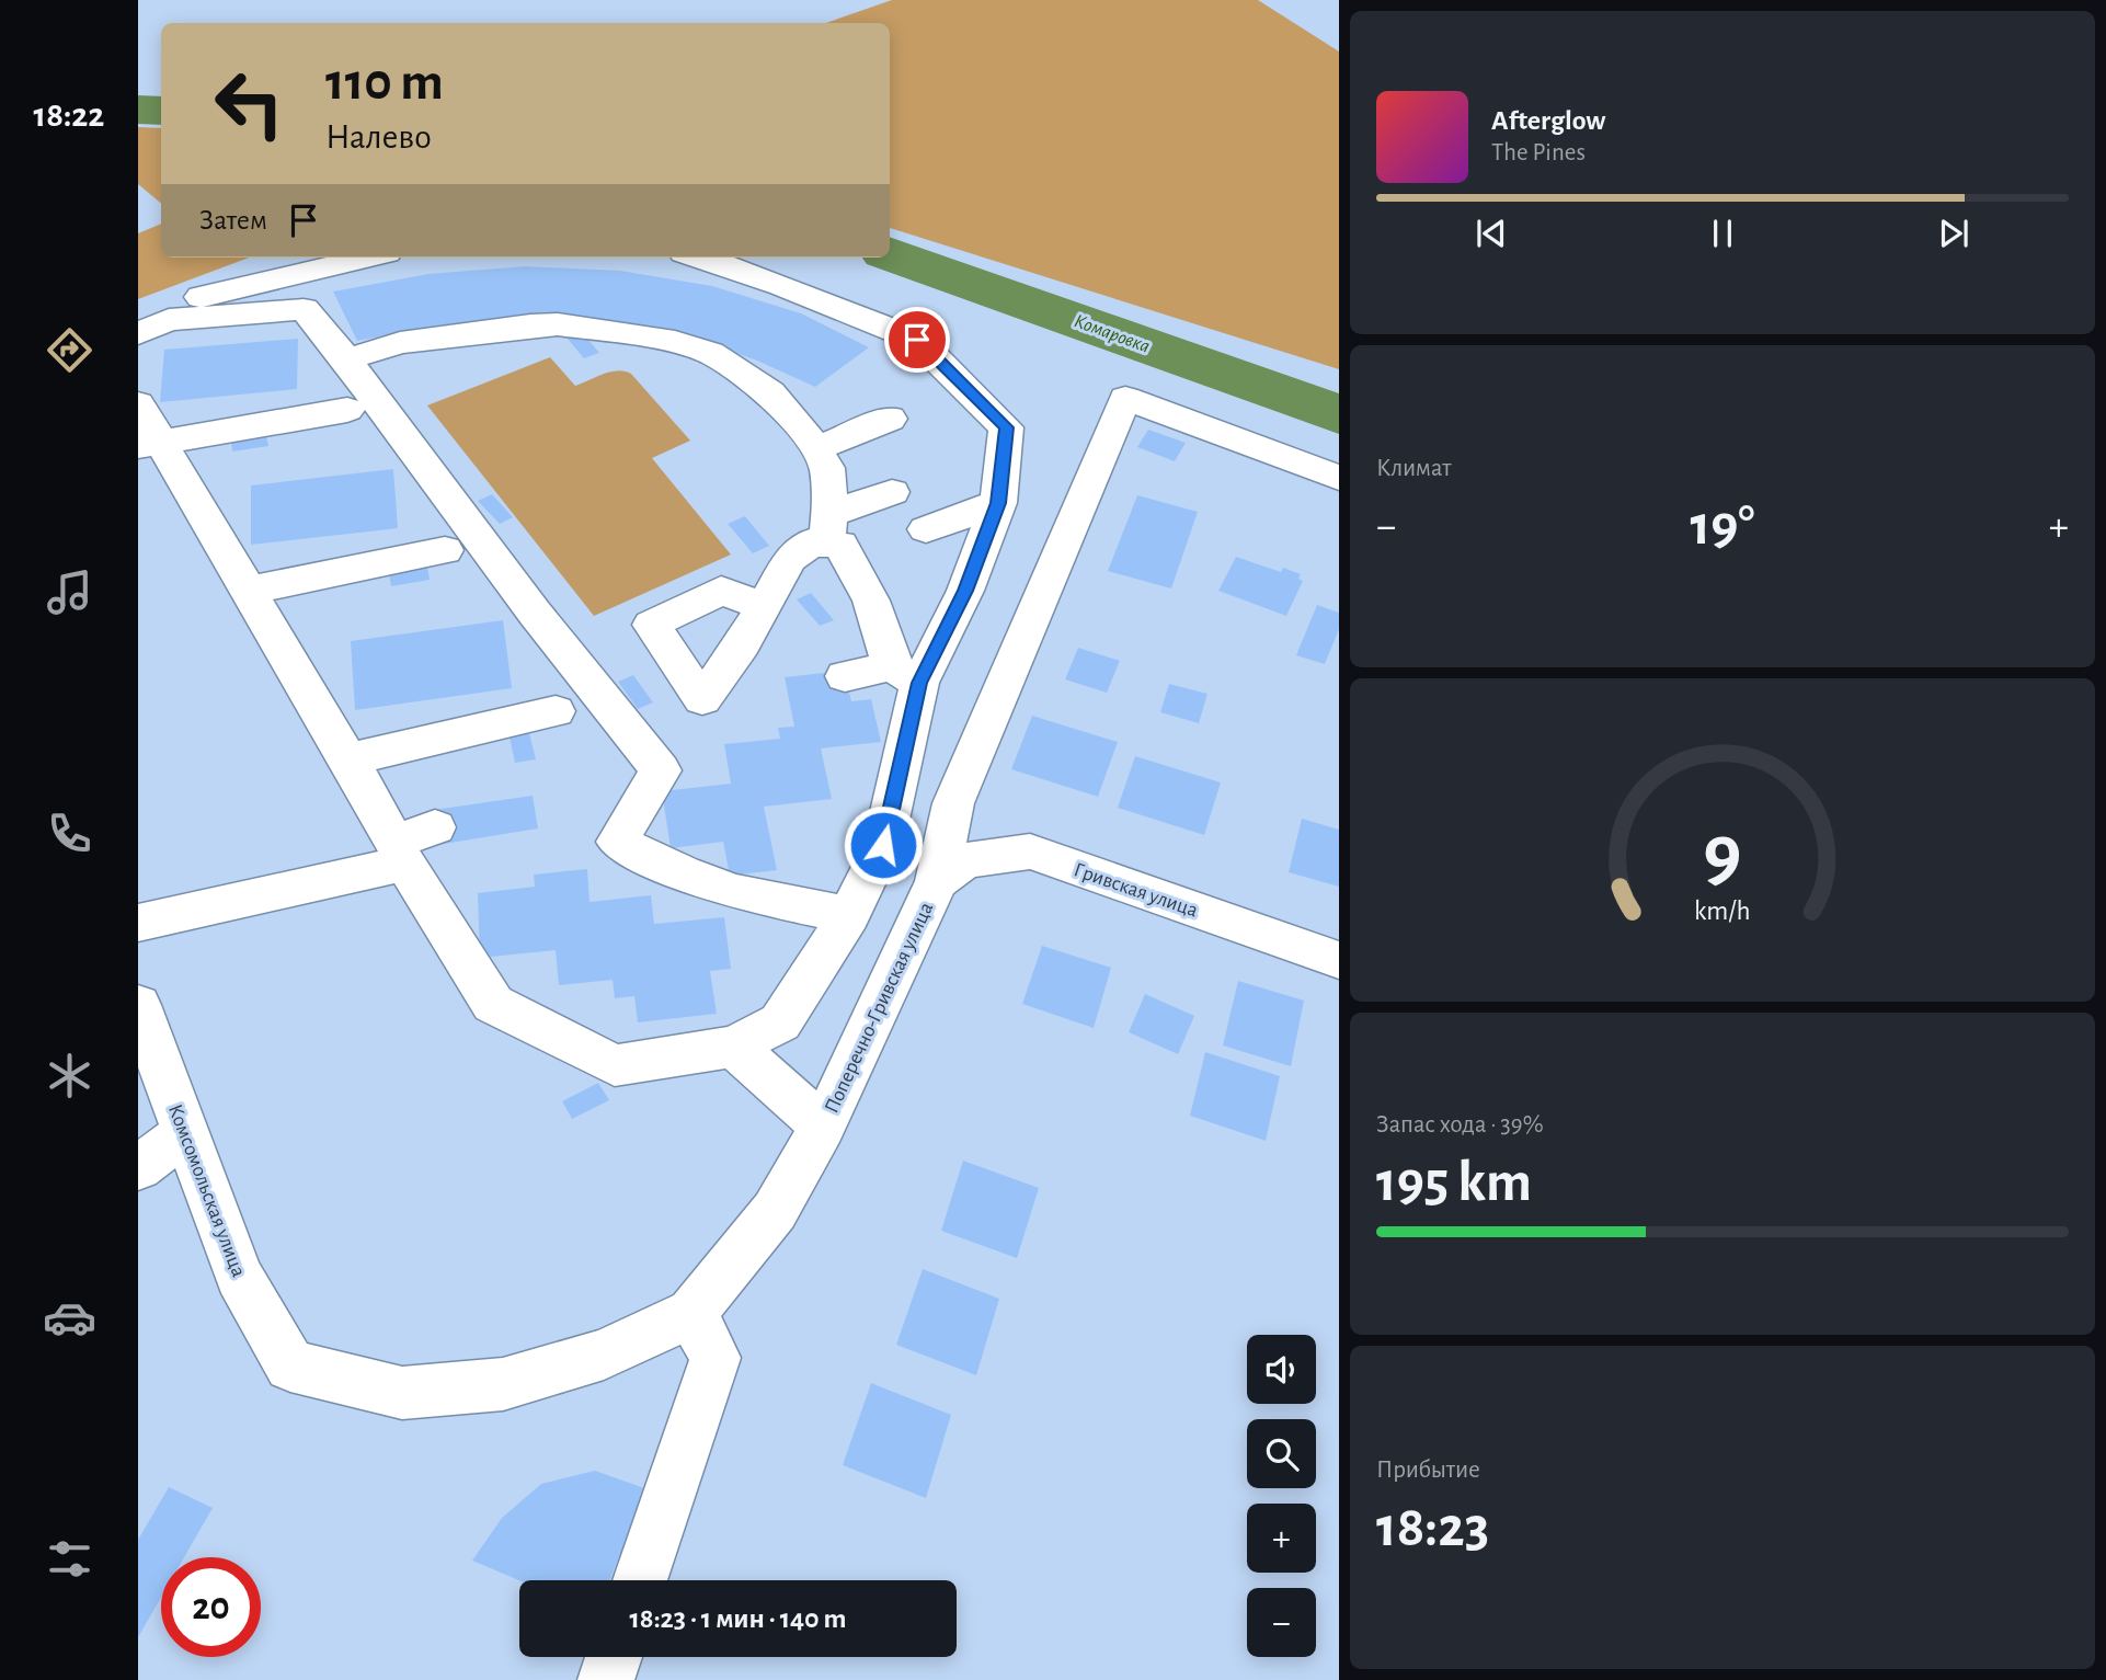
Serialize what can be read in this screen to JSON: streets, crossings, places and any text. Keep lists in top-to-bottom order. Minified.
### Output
{"streets":{"street":["Гривская улица","Поперечно-Гривская улица","Комсомольская улица"]},"crossings":[["Гривская улица","Поперечно-Гривская улица"],["Поперечно-Гривская улица","Комсомольская улица"]],"water":["Комаровка"],"page":{"tabs":"18:22","turn":["110 m","Налево"],"song":["Afterglow","The Pines"],"then":"Затем","tile":["Климат",["Запас хода · 39%","195 km"],["Прибытие","18:23"]],"heat":["−","19°","+"],"map_buttons":["+","−"],"limit":"20","trip":"18:23 · 1 мин · 140 m","gauge":["9","km/h"]}}
